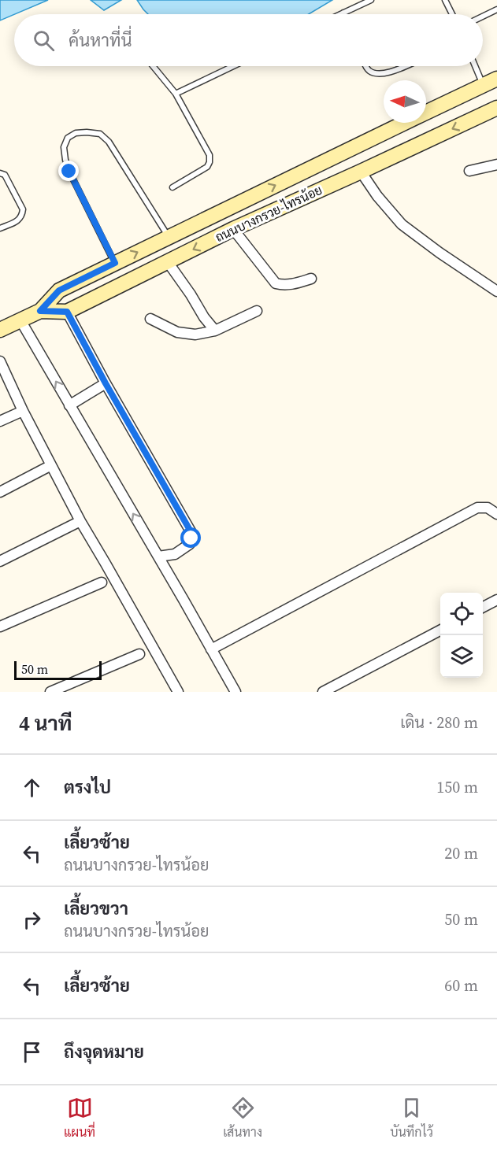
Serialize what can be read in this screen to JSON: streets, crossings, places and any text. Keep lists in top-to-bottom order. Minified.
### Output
{"streets":{"main road":["ถนนบางกรวย-ไทรน้อย"]},"scale_bar":"50 m","north":"left","page":{"search":"ค้นหาที่นี่","scale":"50 m","heading":["4 นาที","เดิน · 280 m"],"list":[["ตรงไป","150 m"],["เลี้ยวซ้าย","ถนนบางกรวย-ไทรน้อย","20 m"],["เลี้ยวขวา","ถนนบางกรวย-ไทรน้อย","50 m"],["เลี้ยวซ้าย","60 m"],"ถึงจุดหมาย"],"nav":["แผนที่","เส้นทาง","บันทึกไว้"]}}
